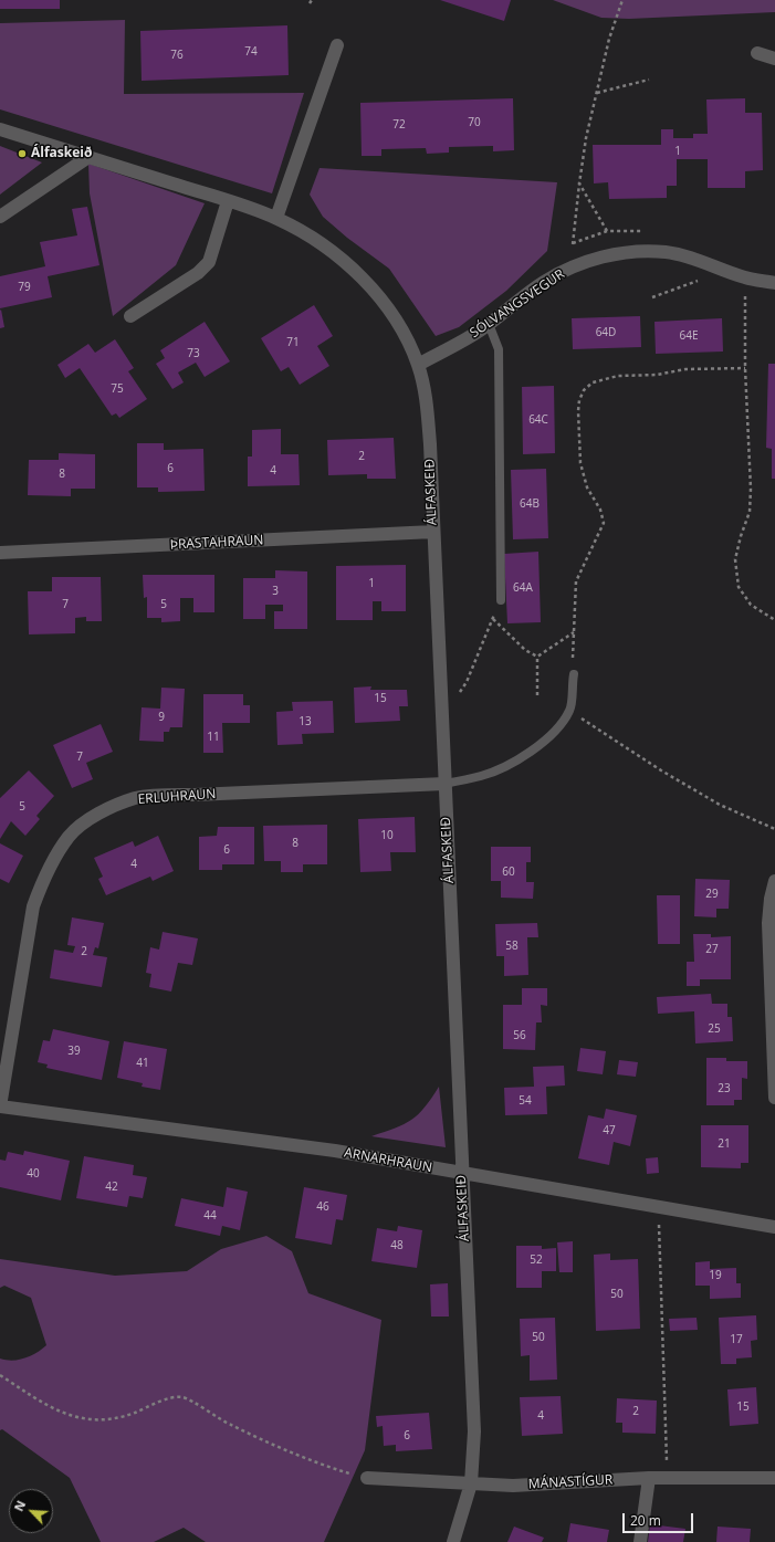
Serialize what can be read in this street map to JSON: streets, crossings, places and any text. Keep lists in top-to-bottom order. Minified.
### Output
{"streets":{"street":["SÓLVANGSVEGUR","ÁLFASKEIÐ","ÞRASTAHRAUN","ERLUHRAUN","ARNARHRAUN","MÁNASTÍGUR"]},"crossings":[["SÓLVANGSVEGUR","ÁLFASKEIÐ"],["ÁLFASKEIÐ","ÞRASTAHRAUN"],["ÁLFASKEIÐ","ERLUHRAUN"],["ÁLFASKEIÐ","ARNARHRAUN"],["ÁLFASKEIÐ","MÁNASTÍGUR"],["ERLUHRAUN","ARNARHRAUN"]],"places":["Álfaskeið"],"house_numbers":["74","76","70","72","1","79","64D","64E","71","73","75","64C","2","6","4","8","64B","1","64A","3","7","5","15","9","13","11","7","5","10","8","6","4","60","29","58","27","2","25","56","39","41","23","54","47","21","40","42","46","44","48","52","19","50","50","17","15","2","4","6"],"scale_bar":"20 m","north":"top left"}
